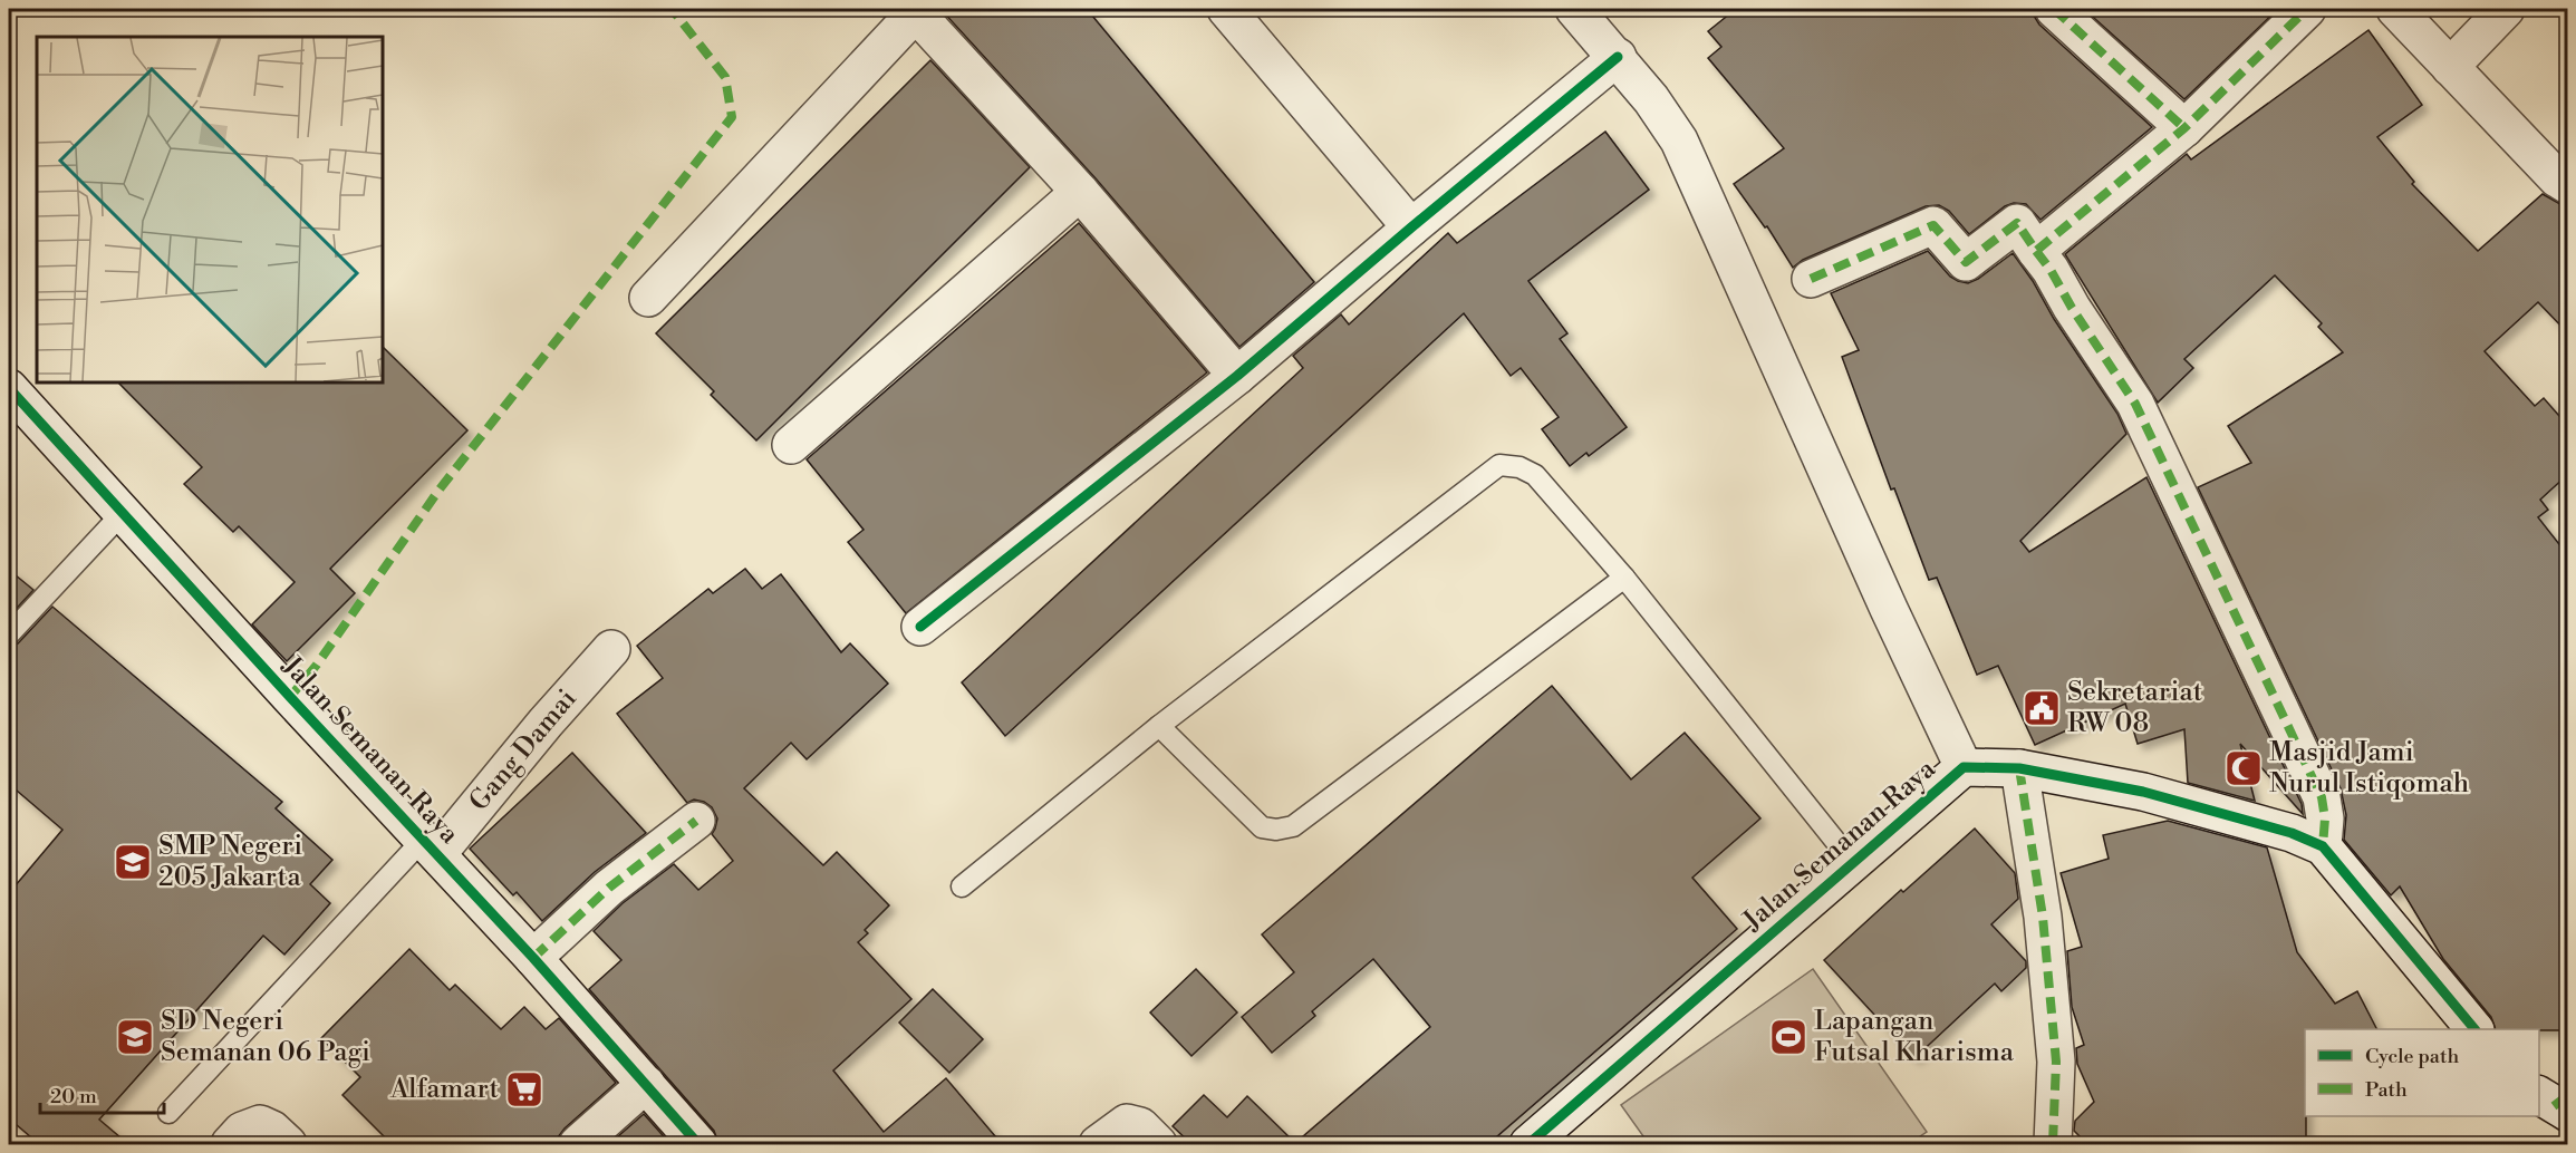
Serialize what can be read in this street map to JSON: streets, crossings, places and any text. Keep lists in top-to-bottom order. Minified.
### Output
{"streets":{"street":["Jalan Semanan Raya","Gang Damai"]},"crossings":[["Jalan Semanan Raya","Gang Damai"]],"places":{"public building":["Sekretariat RW 08"],"mosque":["Masjid Jami Nurul Istiqomah"],"school or university":["SMP Negeri 205 Jakarta","SD Negeri Semanan 06 Pagi"],"sports":["Lapangan Futsal Kharisma"],"supermarket":["Alfamart"]},"legend":["Cycle path","Path"],"scale_bar":"20 m"}
